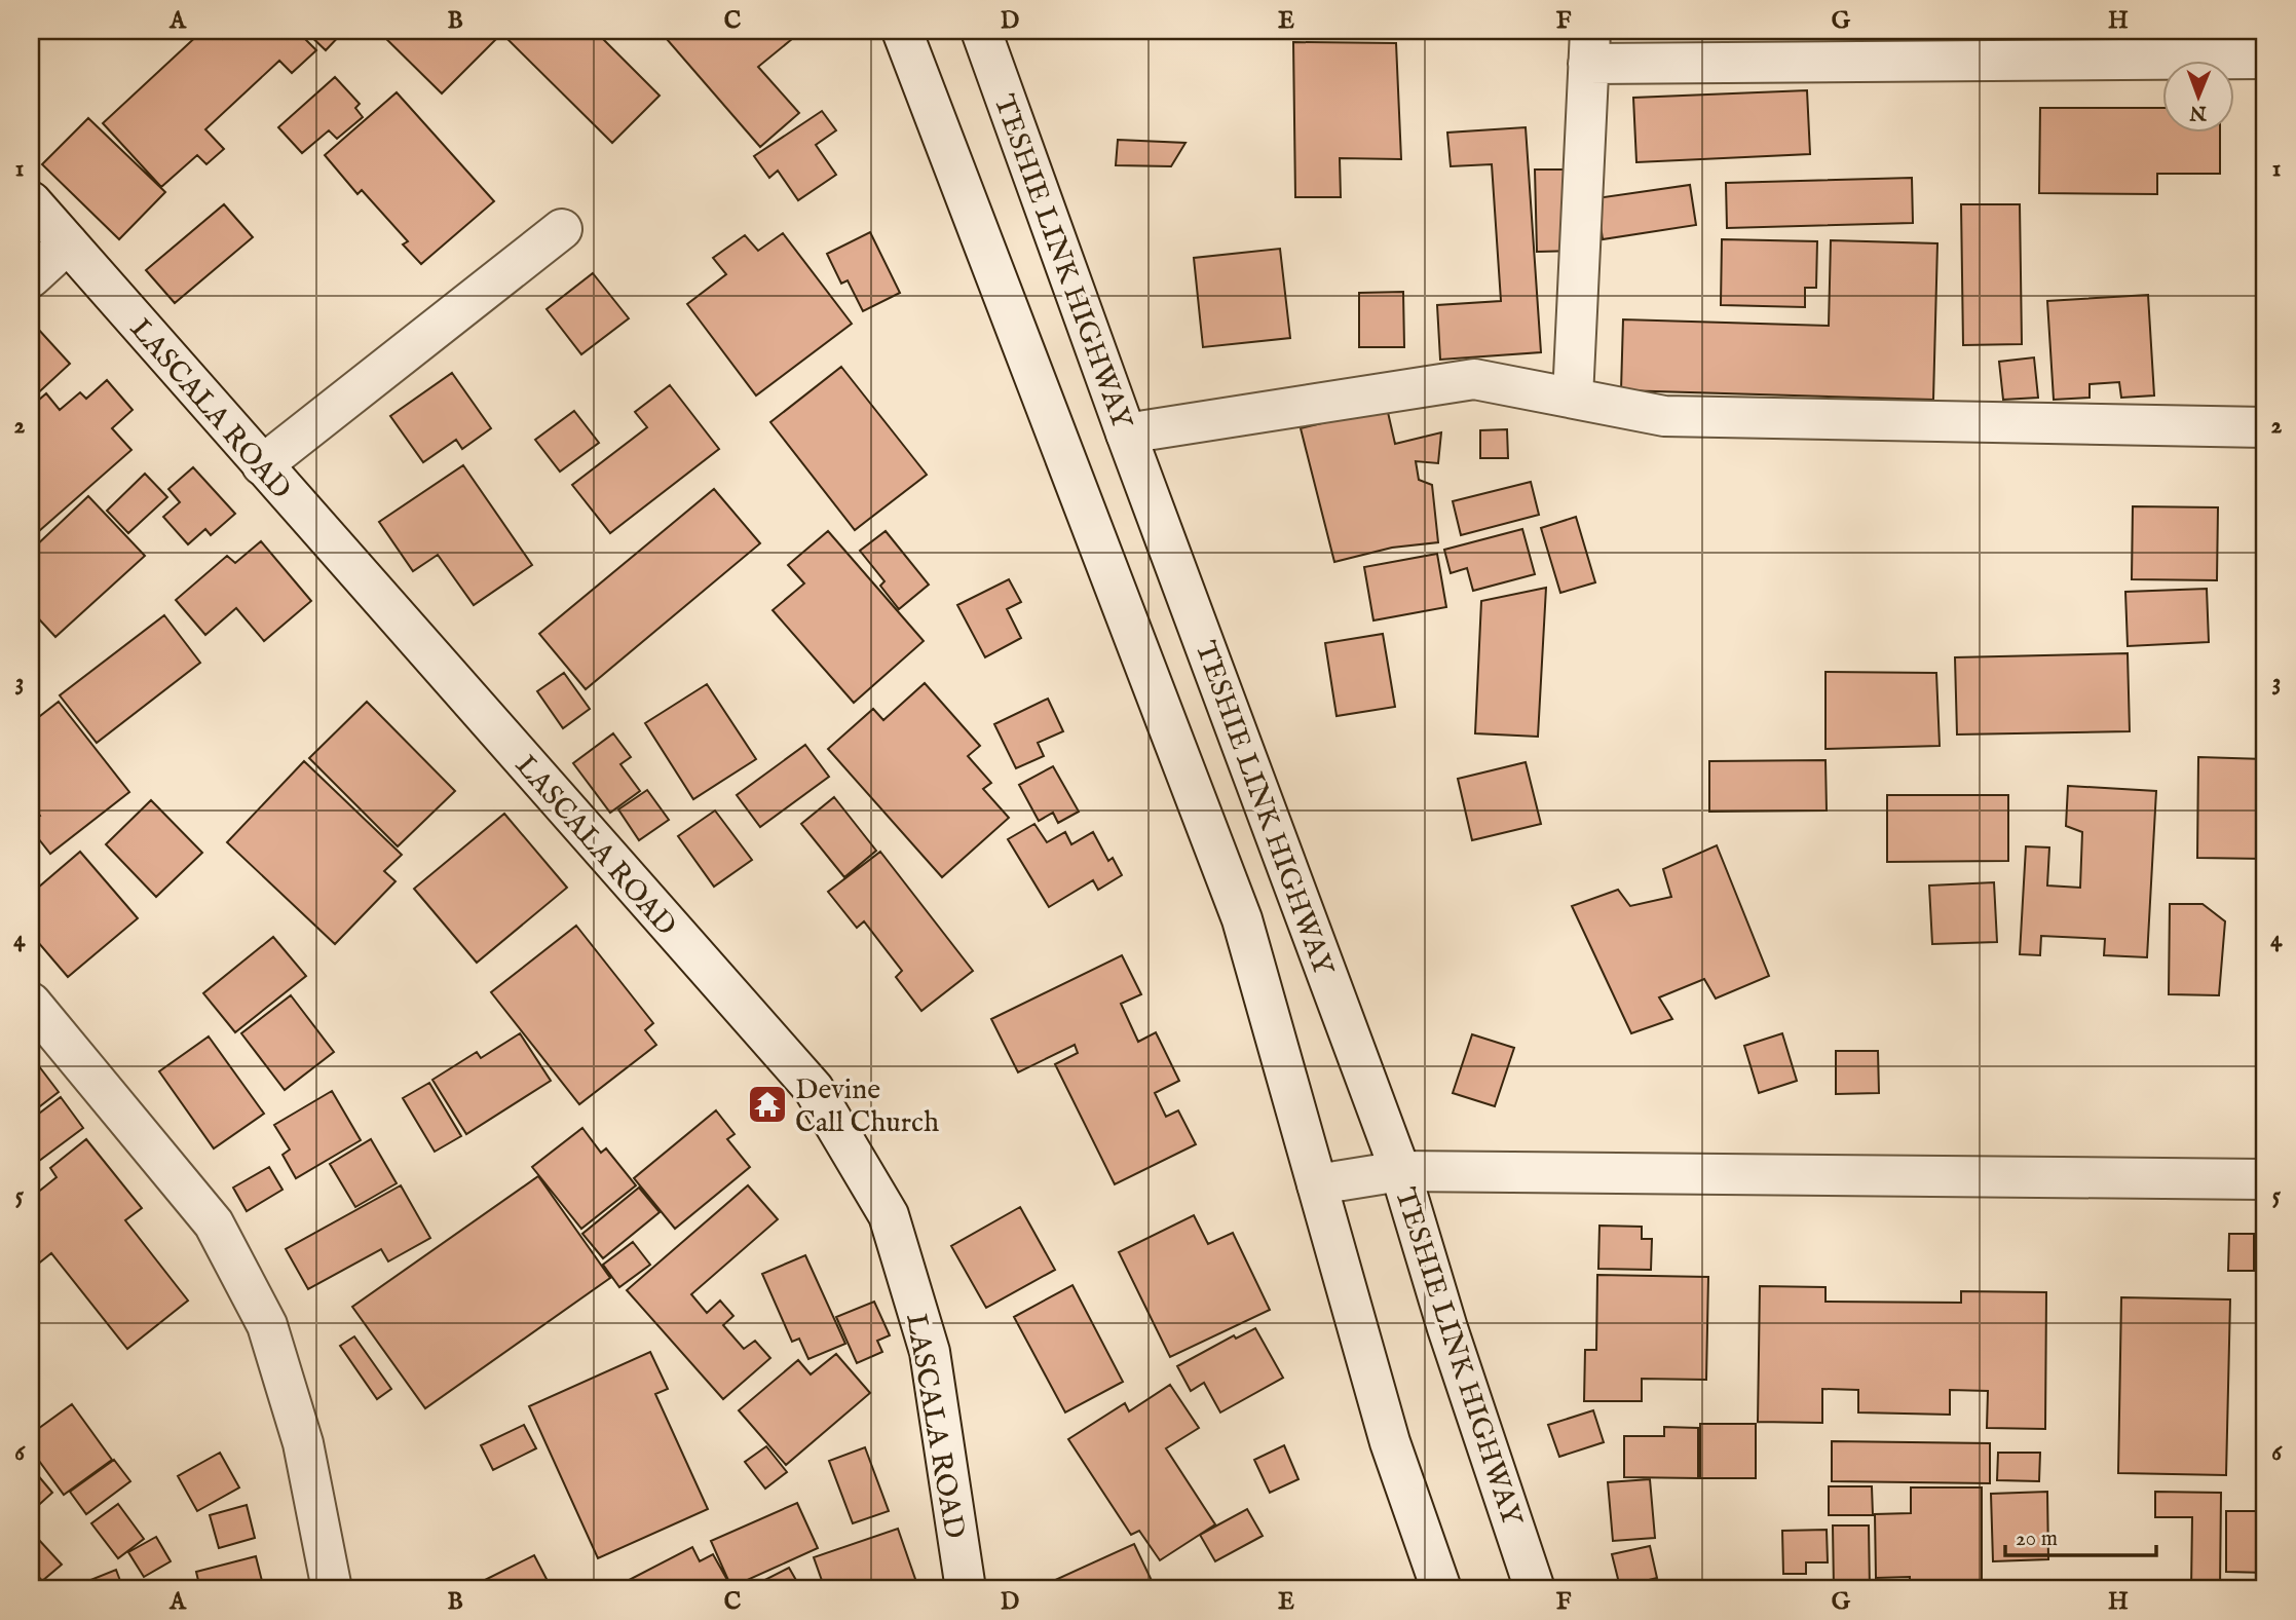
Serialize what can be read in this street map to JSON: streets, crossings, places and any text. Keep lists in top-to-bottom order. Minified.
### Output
{"streets":{"street":["TESHIE LINK HIGHWAY","LASCALA ROAD"]},"places":{"temple":["Devine Call Church"]},"scale_bar":"20 m","north":"bottom","grid":{"columns":["A","B","C","D","E","F","G","H"],"rows":["1","2","3","4","5","6"]}}
